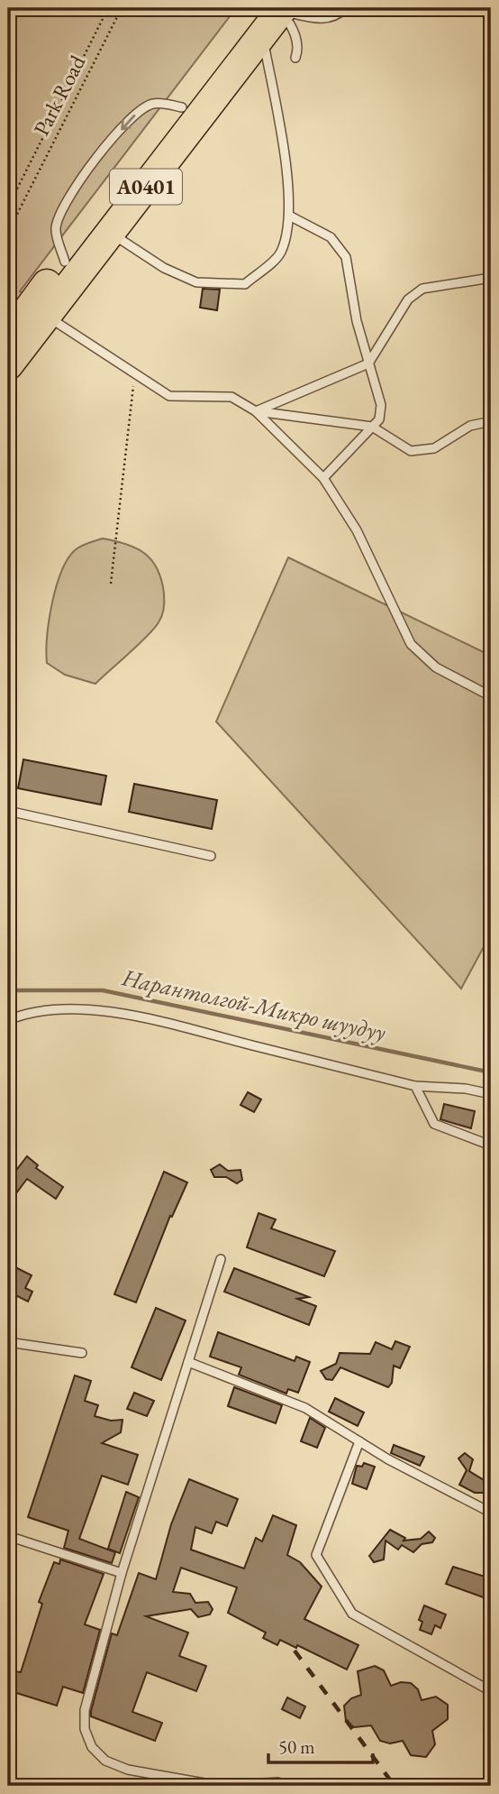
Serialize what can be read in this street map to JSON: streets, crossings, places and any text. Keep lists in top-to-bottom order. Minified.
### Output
{"streets":{"highway":["A0401"],"path":["Park Road"]},"water":["Нарантолгой-Микро шуудуу"],"scale_bar":"50 m"}
